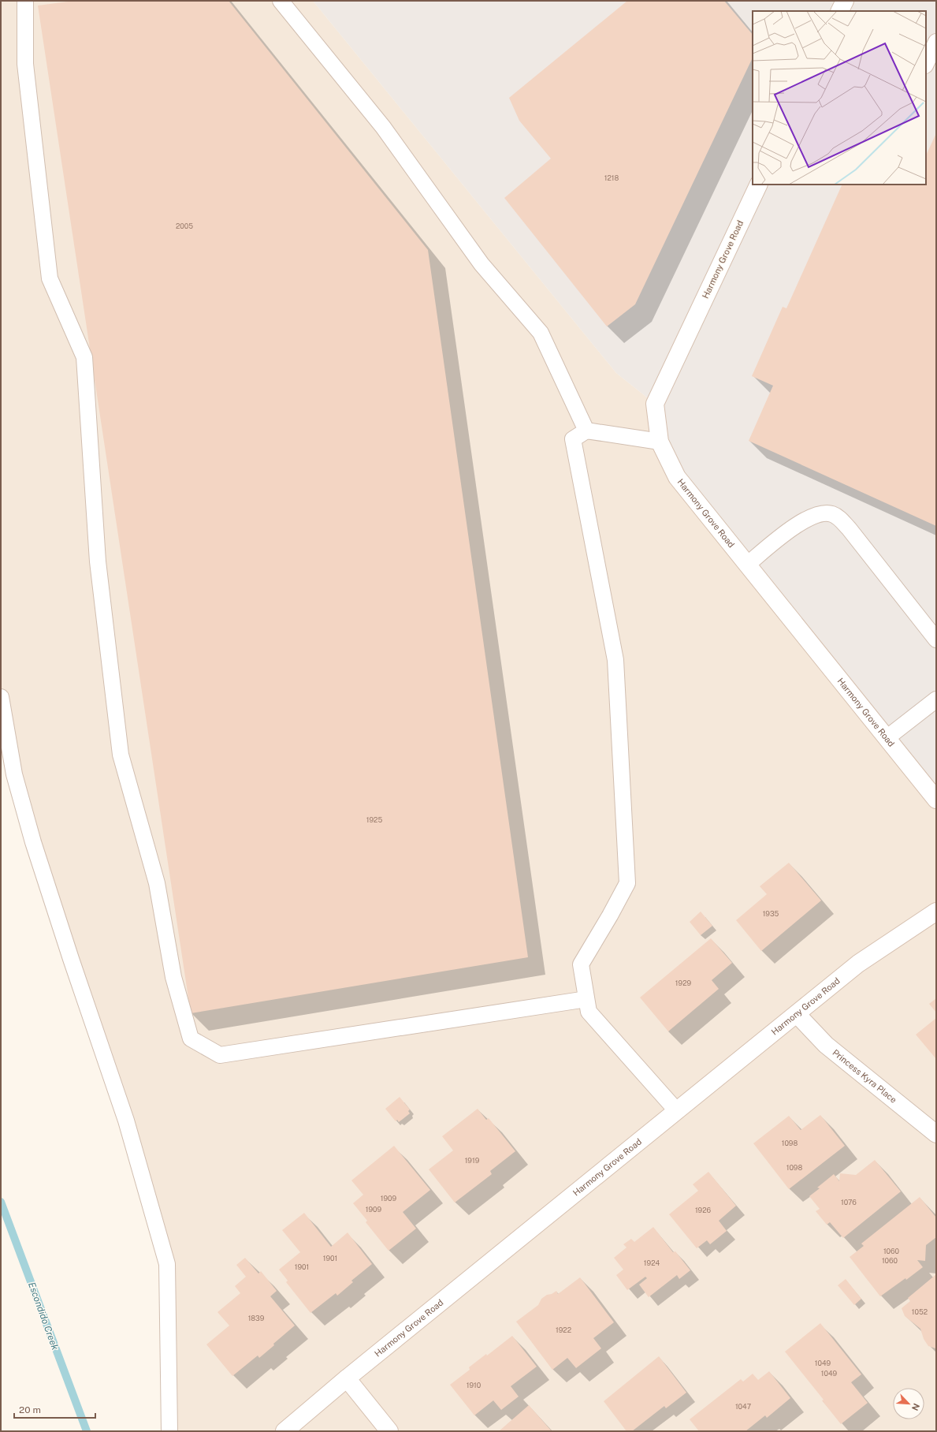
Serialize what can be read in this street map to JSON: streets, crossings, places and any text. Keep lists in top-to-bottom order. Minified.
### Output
{"streets":{"street":["Harmony Grove Road","Princess Kyra Place"]},"crossings":[["Harmony Grove Road","Princess Kyra Place"]],"water":["Escondido Creek"],"house_numbers":["1218","2005","1925","1935","1929","1098","1919","1098","1909","1076","1909","1926","1060","1901","1060","1924","1901","1052","1839","1922","1049","1049","1910","1047"],"scale_bar":"20 m","north":"bottom right"}
